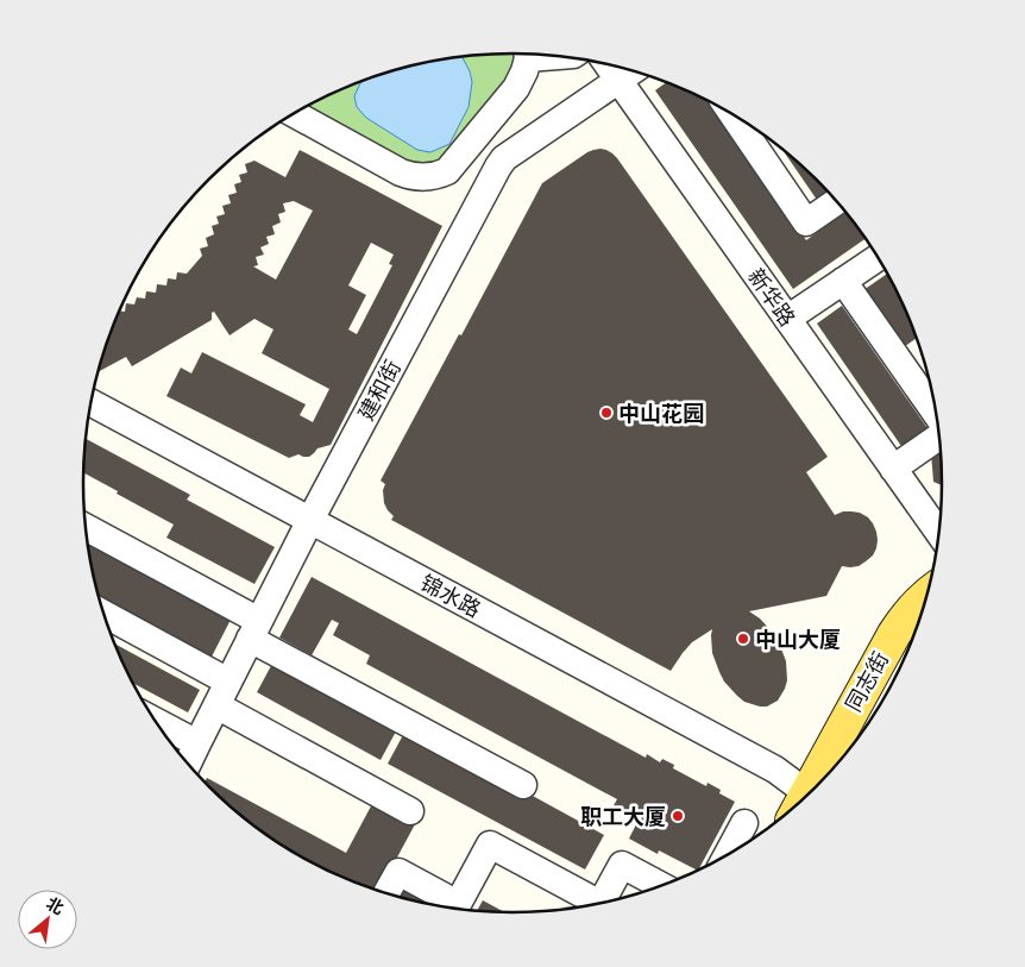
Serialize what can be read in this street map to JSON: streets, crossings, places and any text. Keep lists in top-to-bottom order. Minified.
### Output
{"streets":{"main road":["同志街"],"street":["新华路","建和街","锦水路"]},"crossings":[["新华路","建和街"],["建和街","锦水路"]],"places":["中山花园","中山大厦","职工大厦"],"north":"top right"}
